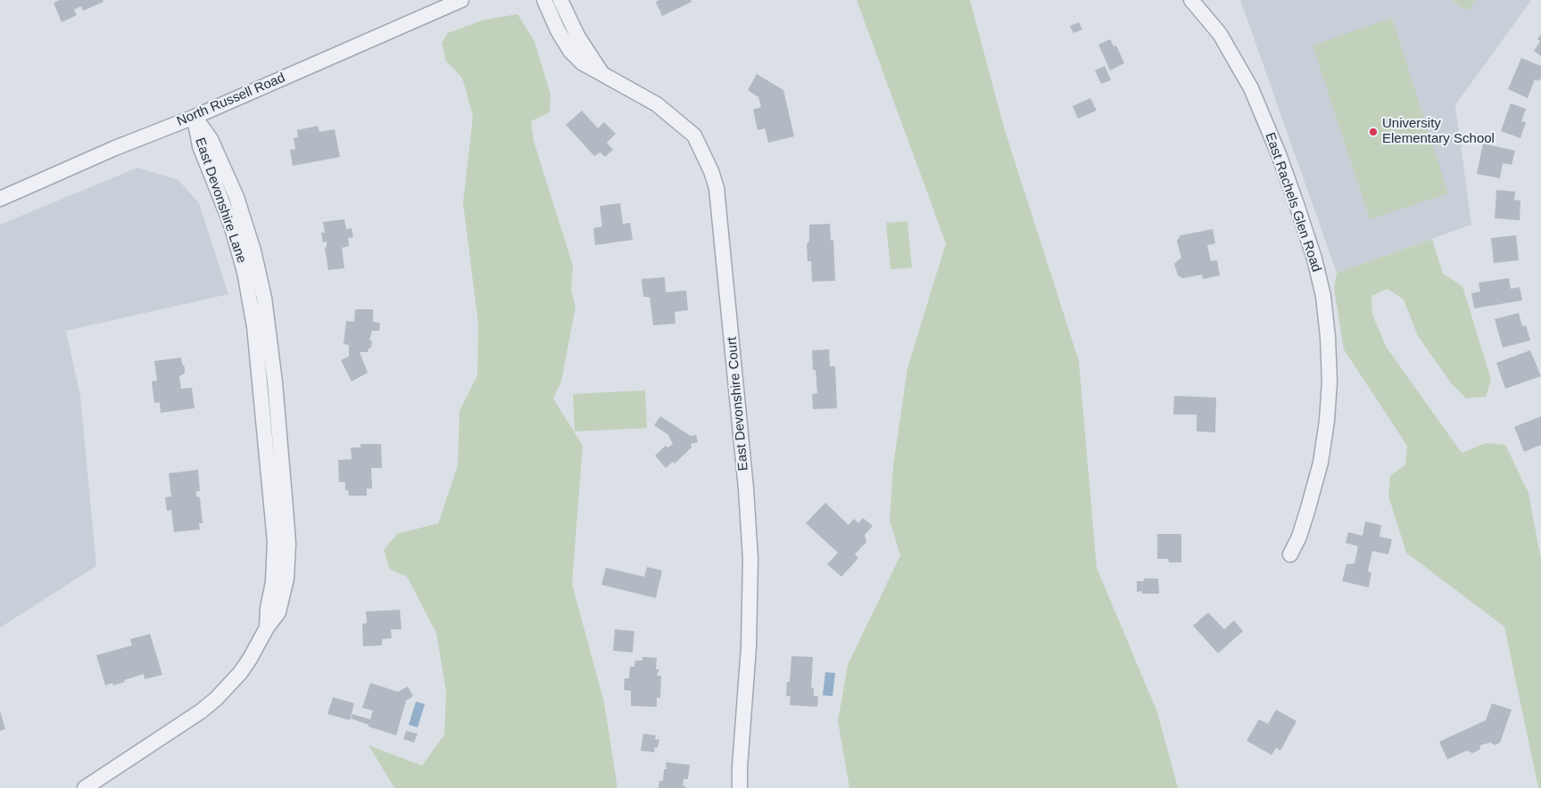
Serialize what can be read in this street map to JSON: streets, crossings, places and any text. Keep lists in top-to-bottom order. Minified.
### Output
{"streets":{"street":["North Russell Road","East Devonshire Lane","East Rachels Glen Road","East Devonshire Court"]},"crossings":[["North Russell Road","East Devonshire Lane"]],"places":["University Elementary School"]}
